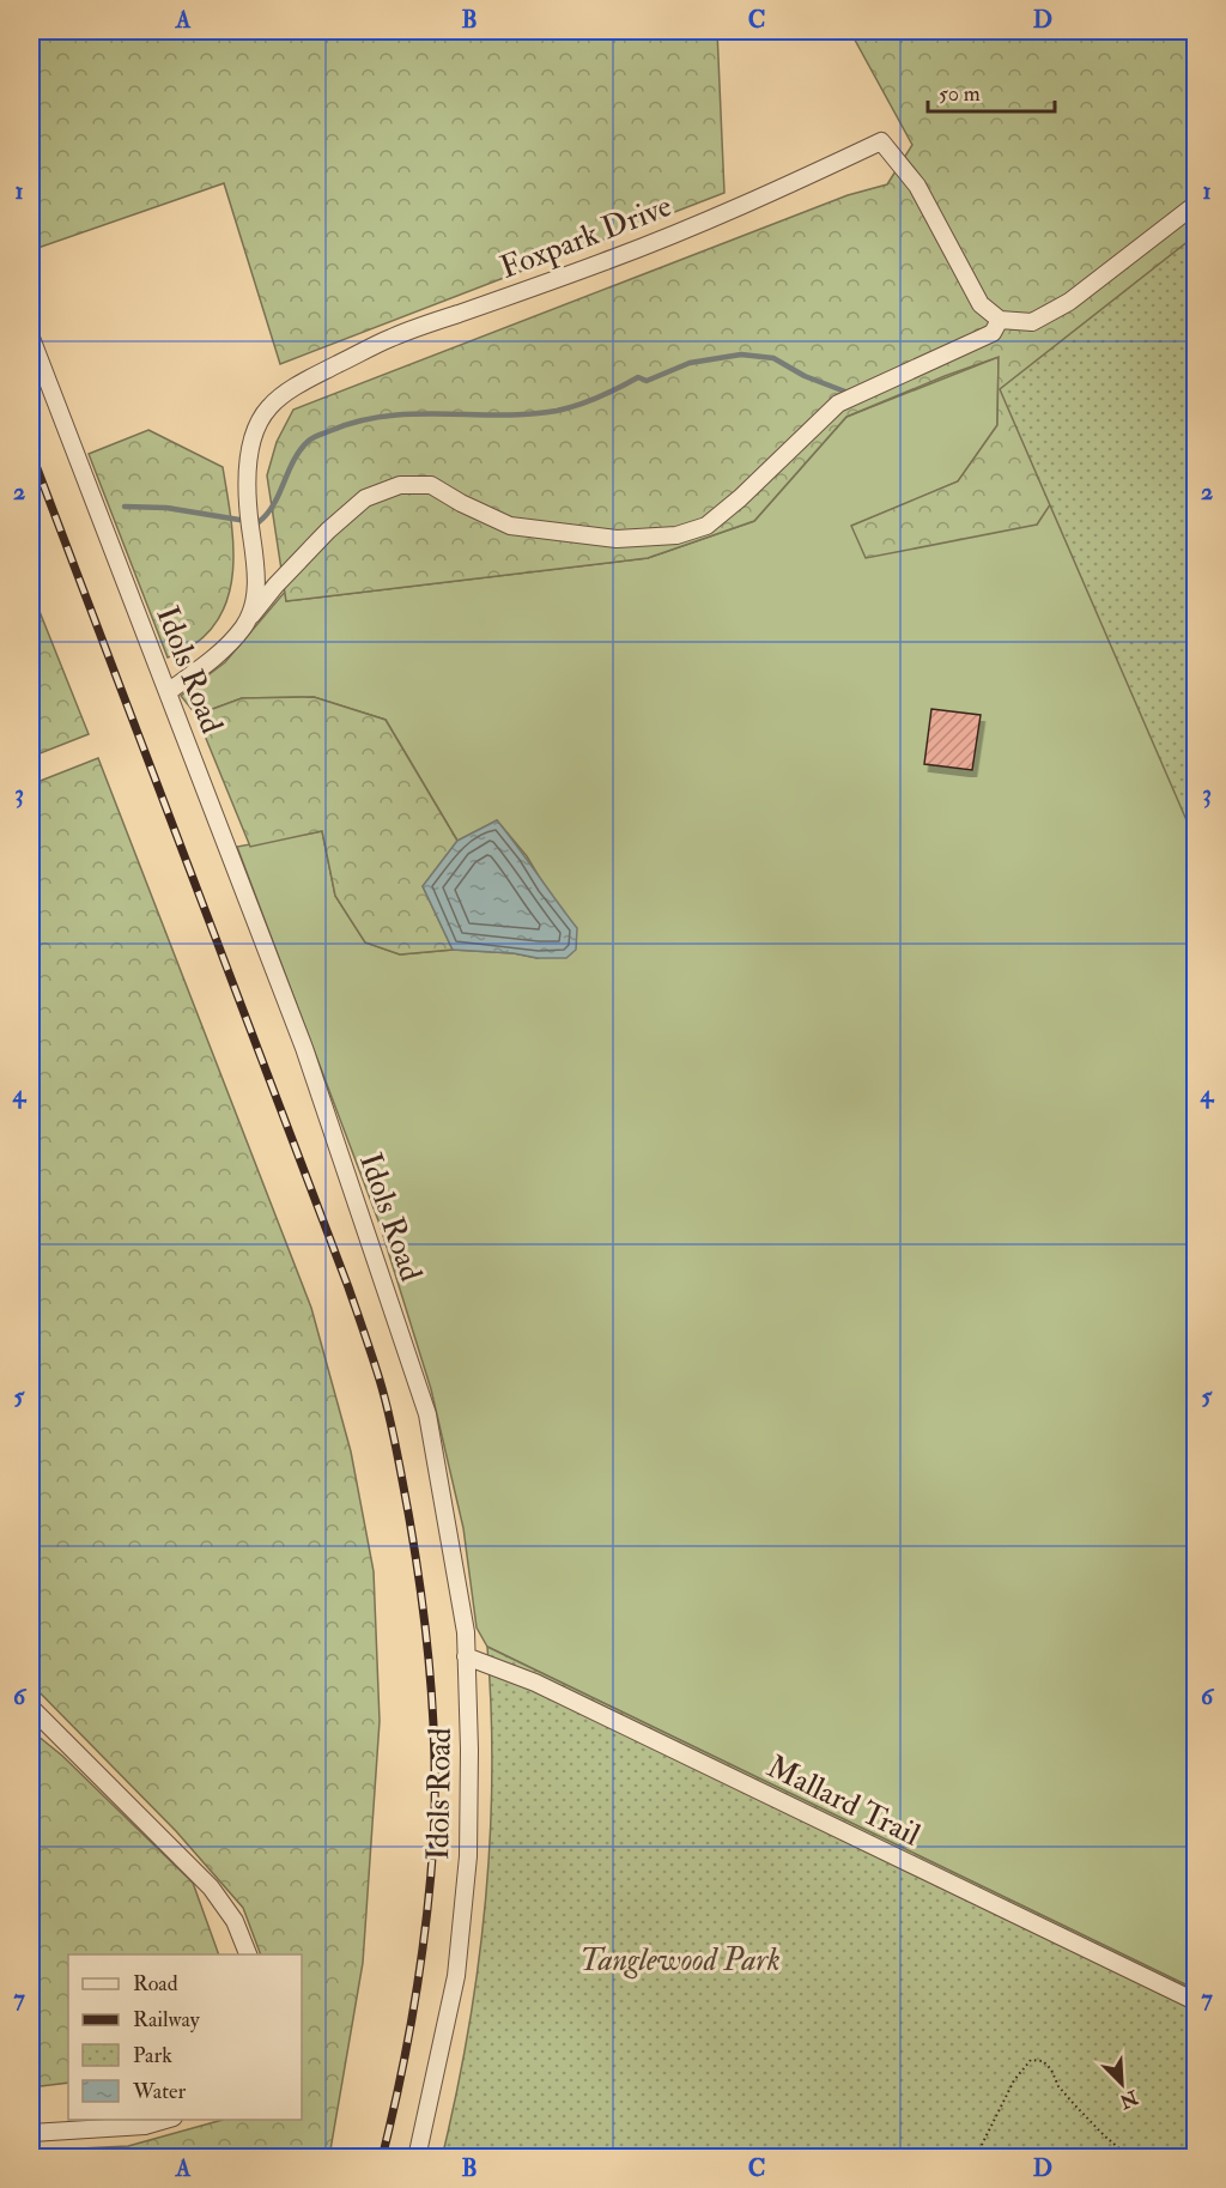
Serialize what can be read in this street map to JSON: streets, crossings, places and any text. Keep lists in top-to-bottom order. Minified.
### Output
{"streets":{"street":["Foxpark Drive","Idols Road","Mallard Trail"]},"crossings":[["Foxpark Drive","Idols Road"],["Idols Road","Mallard Trail"]],"parks":["Tanglewood Park"],"legend":["Road","Railway","Park","Water"],"scale_bar":"50 m","north":"bottom right","grid":{"columns":["A","B","C","D"],"rows":["1","2","3","4","5","6","7"]}}
